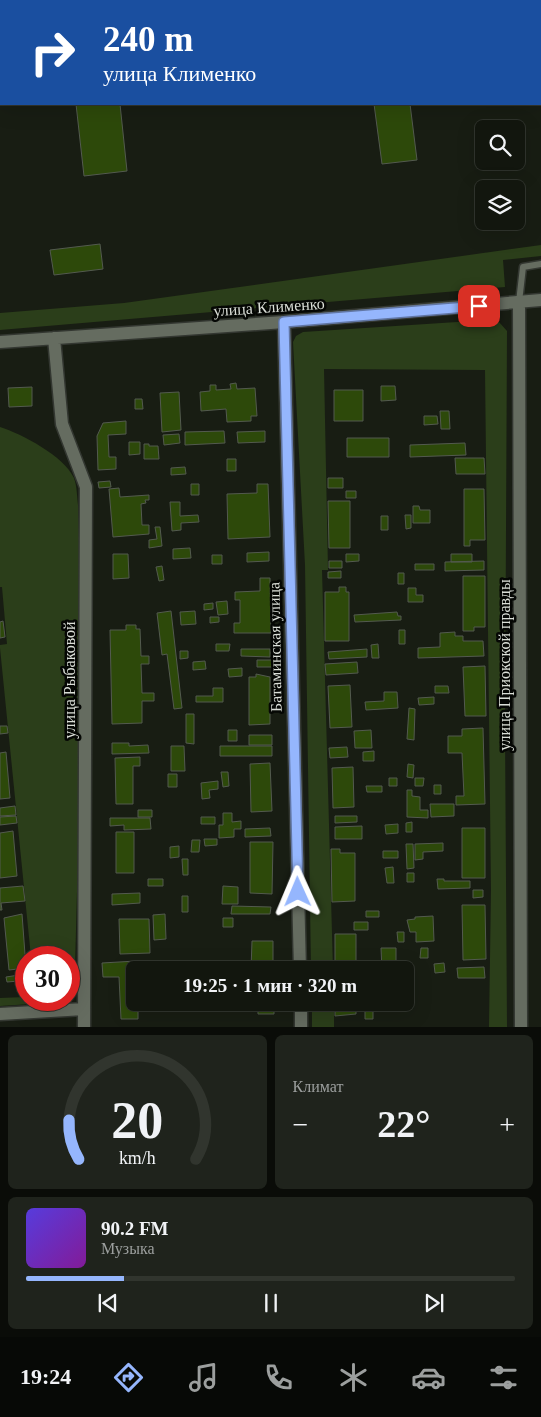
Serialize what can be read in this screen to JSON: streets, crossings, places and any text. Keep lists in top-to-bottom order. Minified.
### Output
{"streets":{"street":["улица Клименко","Батаминская улица","улица Приокской правды","улица Рыбаковой"]},"crossings":[["улица Клименко","Батаминская улица"],["улица Клименко","улица Приокской правды"],["улица Клименко","улица Рыбаковой"]],"page":{"turn":["240 m","улица Клименко"],"limit":"30","trip":"19:25 · 1 мин · 320 m","tile":"Климат","heat":["−","22°","+"],"song":["90.2 FM","Музыка"],"tabs":"19:24","gauge":["20","km/h"]}}
